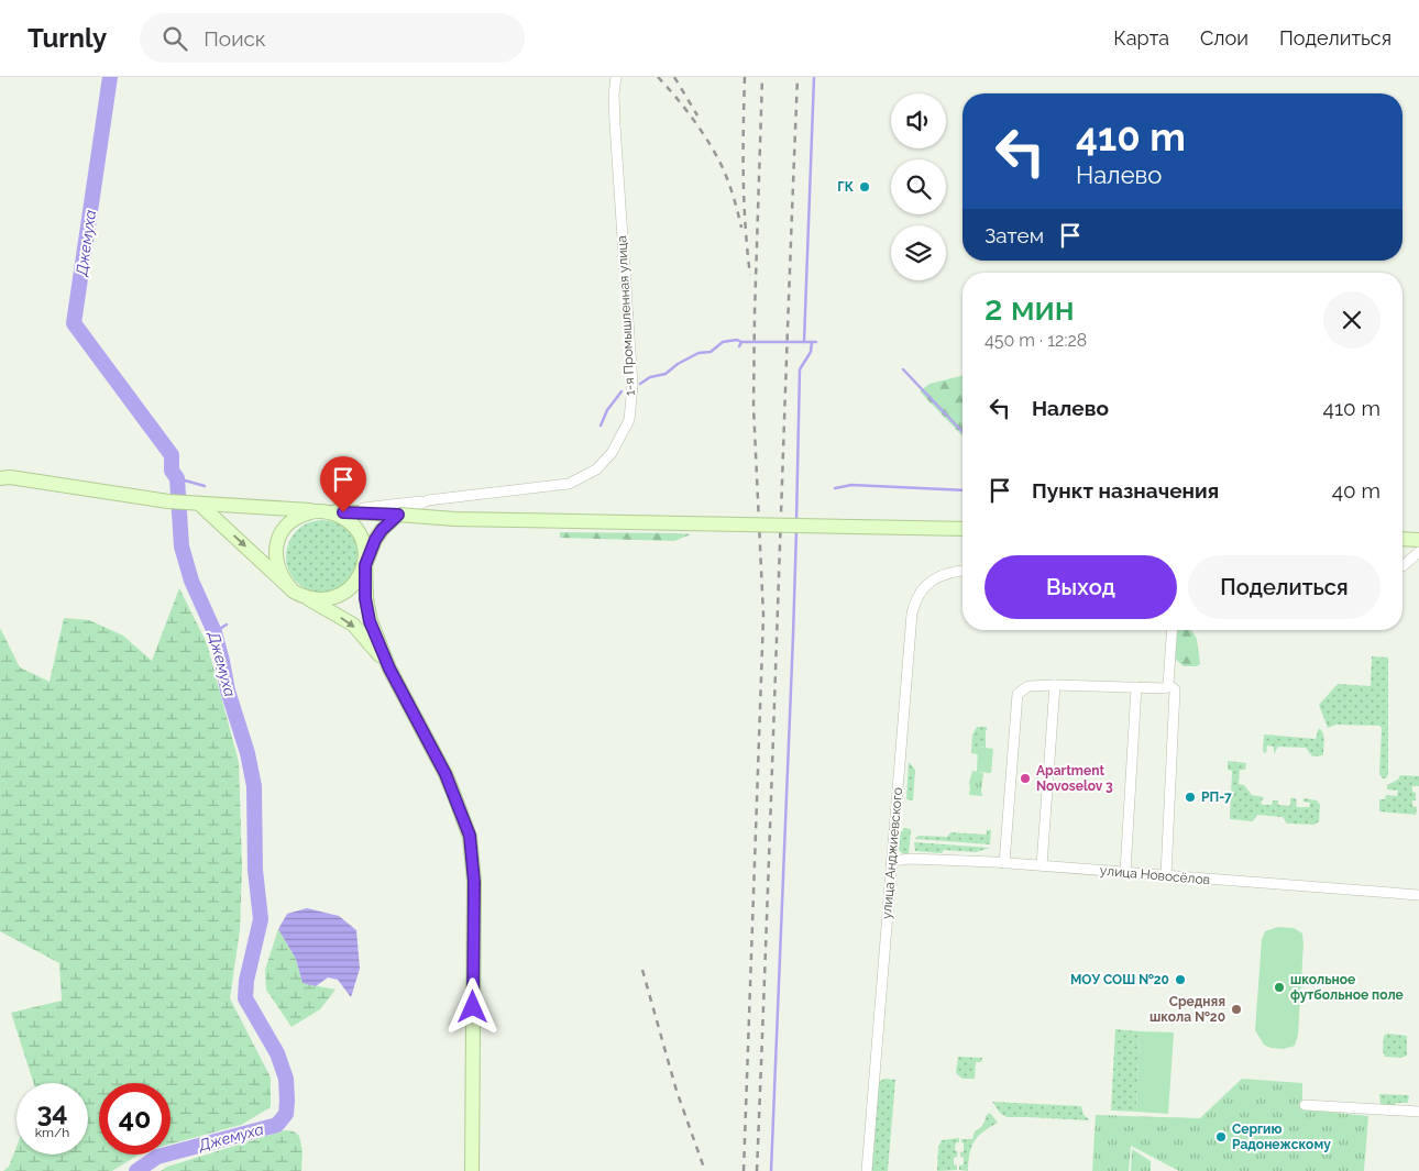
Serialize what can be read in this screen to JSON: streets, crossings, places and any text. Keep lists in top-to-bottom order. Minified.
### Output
{"streets":{"street":["1-я Промышленная улица","улица Анджиевского","улица Новосёлов"]},"crossings":[["улица Анджиевского","улица Новосёлов"]],"water":["Джемуха"],"places":["ГК","Apartment Novoselov 3","РП-7","МОУ СОШ №20","школьное футбольное поле","Средняя школа №20","Сергию Радонежскому"],"page":{"header":"Turnly","search":"Поиск","nav":["Карта","Слои","Поделиться"],"turn":["410 m","Налево"],"then":"Затем","heading":["2 мин","450 m · 12:28"],"list":[{"name":"Налево","value":"410 m"},{"name":"Пункт назначения","value":"40 m"}],"buttons":["Выход","Поделиться"],"speed":"34 km/h","limit":"40"}}
